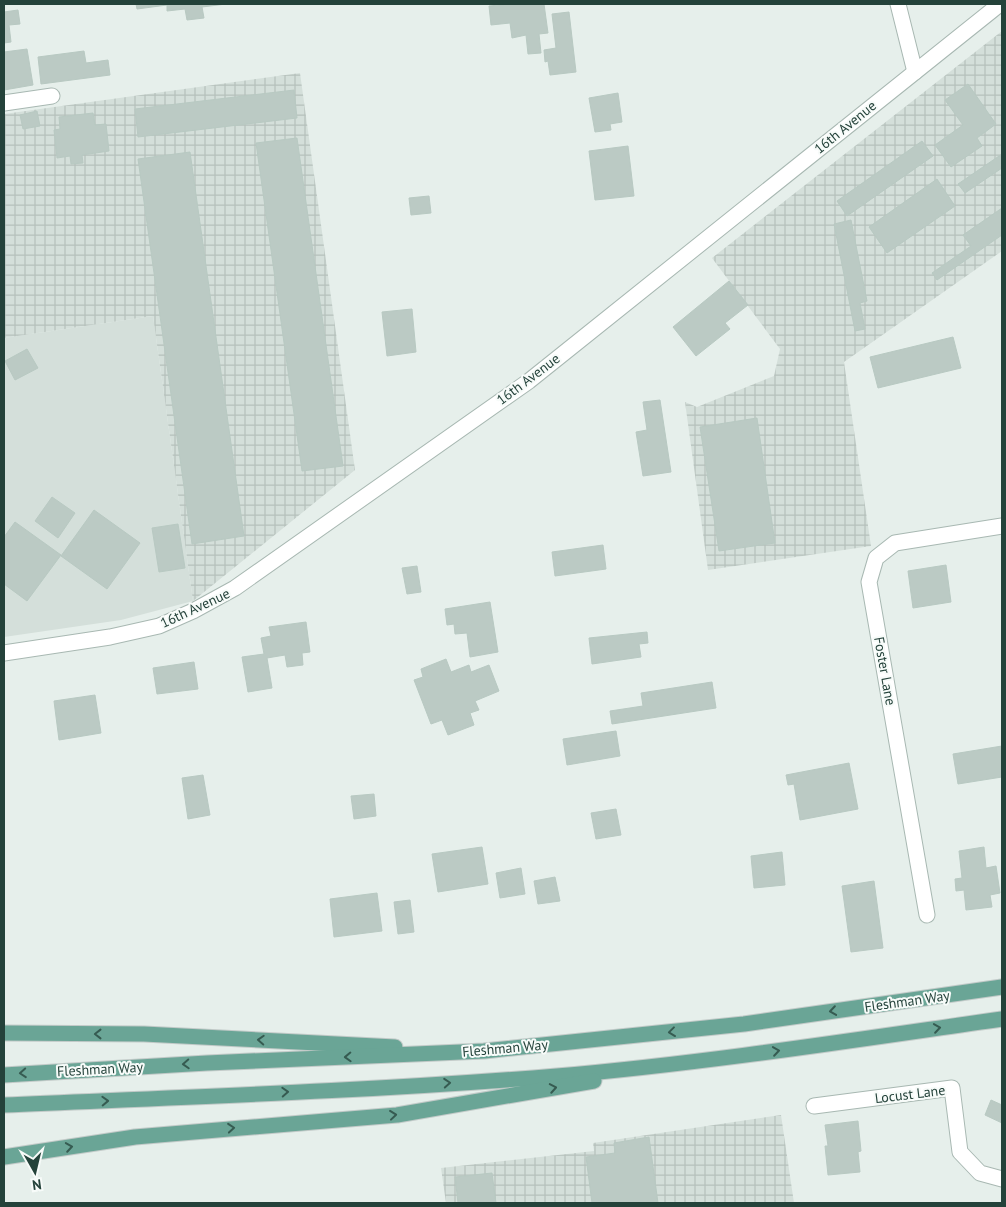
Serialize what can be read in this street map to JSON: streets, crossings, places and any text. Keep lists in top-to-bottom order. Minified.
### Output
{"streets":{"main road":["Fleshman Way"],"street":["16th Avenue","Foster Lane","Locust Lane"]},"north":"bottom"}
